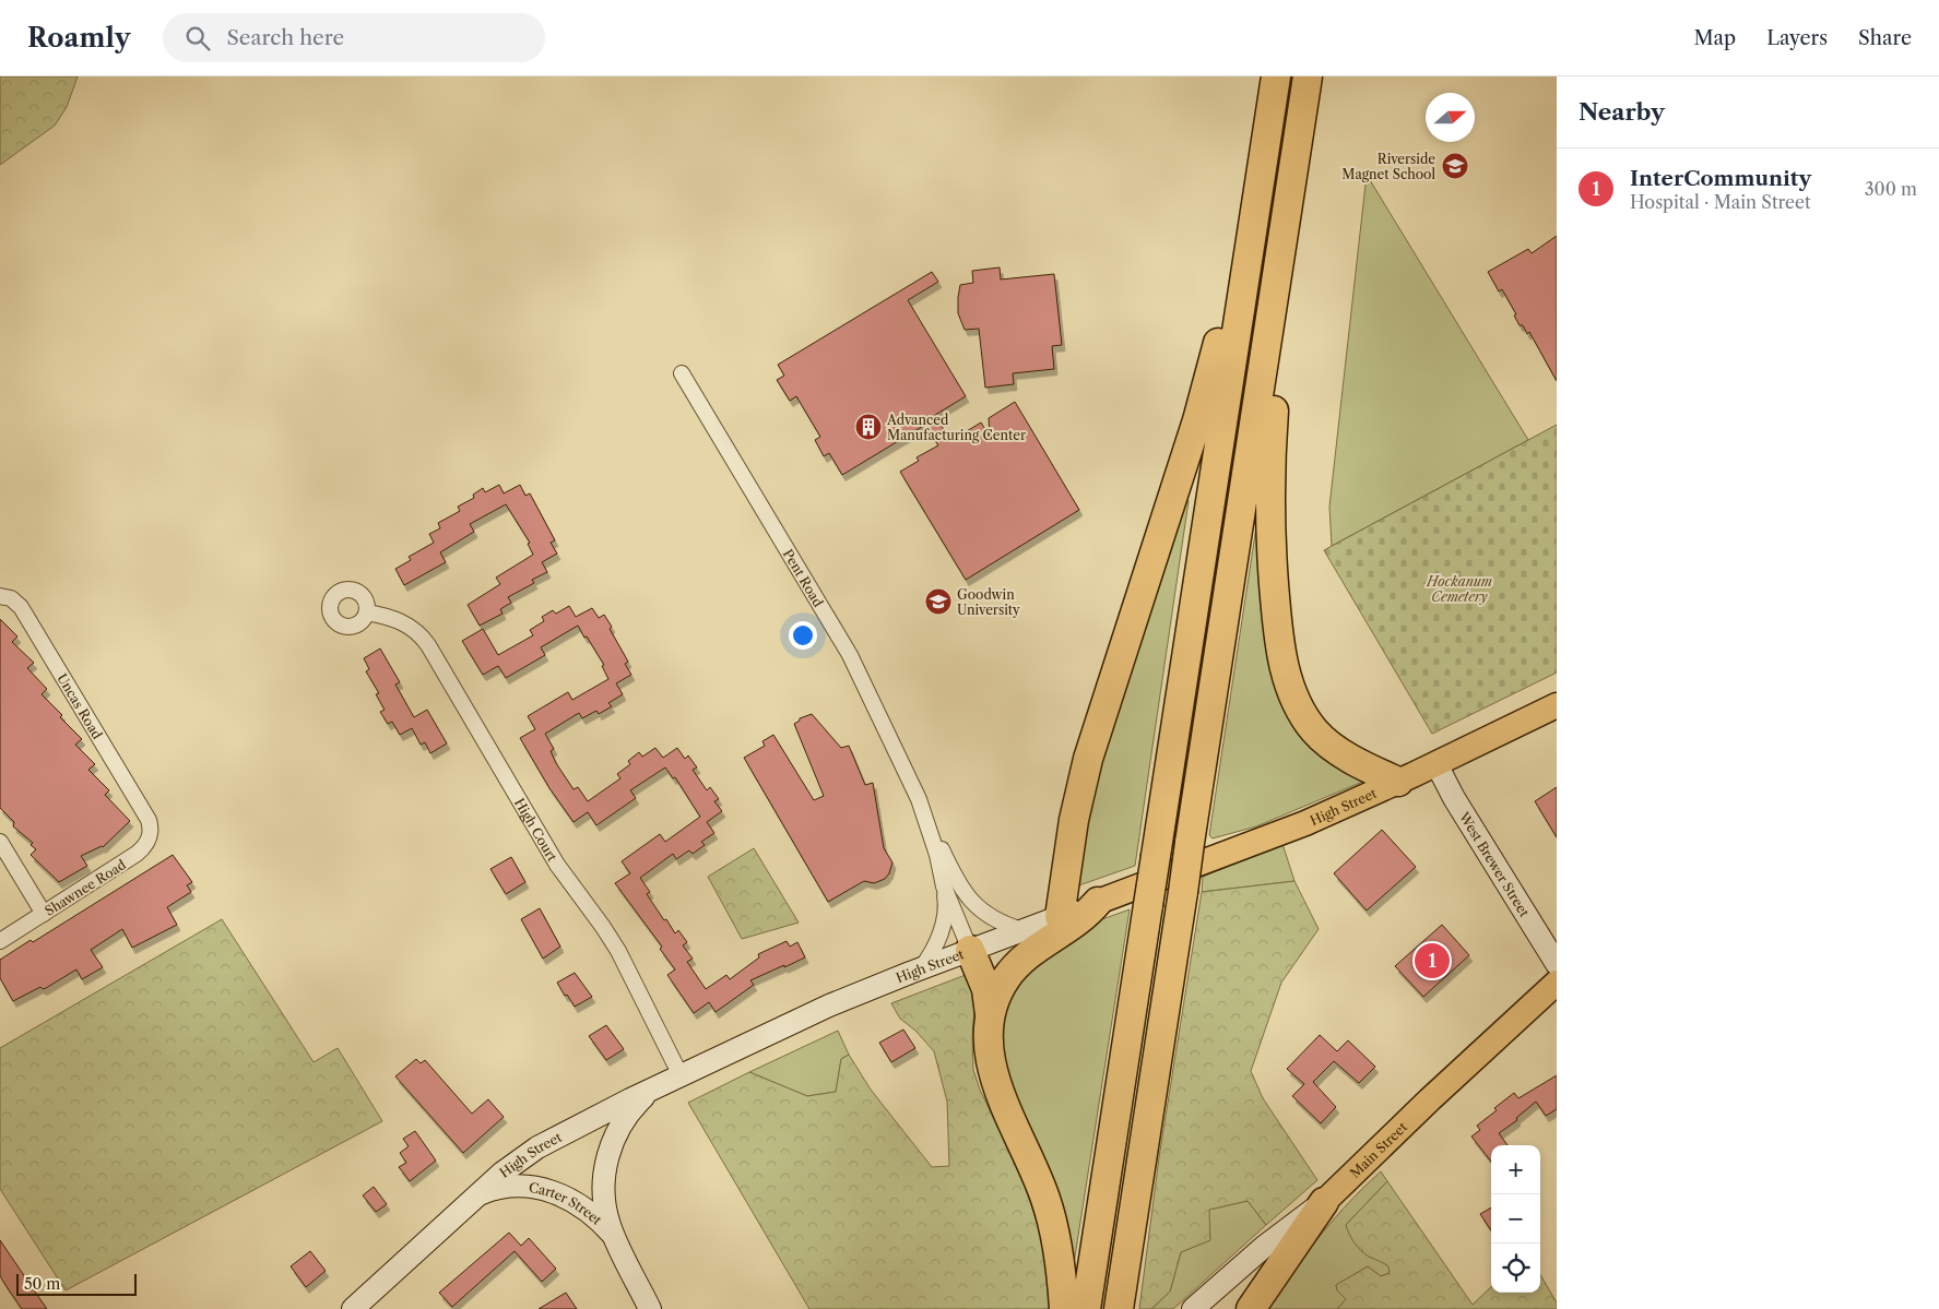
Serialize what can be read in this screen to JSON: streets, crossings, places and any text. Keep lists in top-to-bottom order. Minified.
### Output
{"streets":{"main road":["High Street","West Brewer Street","Main Street","Carter Street"],"street":["Pent Road","Uncas Road","High Court","Shawnee Road"]},"crossings":[["Pent Road","High Street"],["Uncas Road","Shawnee Road"],["High Street","High Court"],["High Street","West Brewer Street"],["High Street","Carter Street"]],"parks":["Hockanum Cemetery"],"places":{"school or university":["Riverside Magnet School","Goodwin University"],"building":["Advanced Manufacturing Center"]},"scale_bar":"50 m","north":"right","page":{"header":"Roamly","search":"Search here","nav":["Map","Layers","Share"],"heading":"Nearby","list":[{"mark":"1","name":"InterCommunity","note":"Hospital · Main Street","value":"300 m"}],"pins":"1","map_buttons":["+","−"],"scale":"50 m"}}
